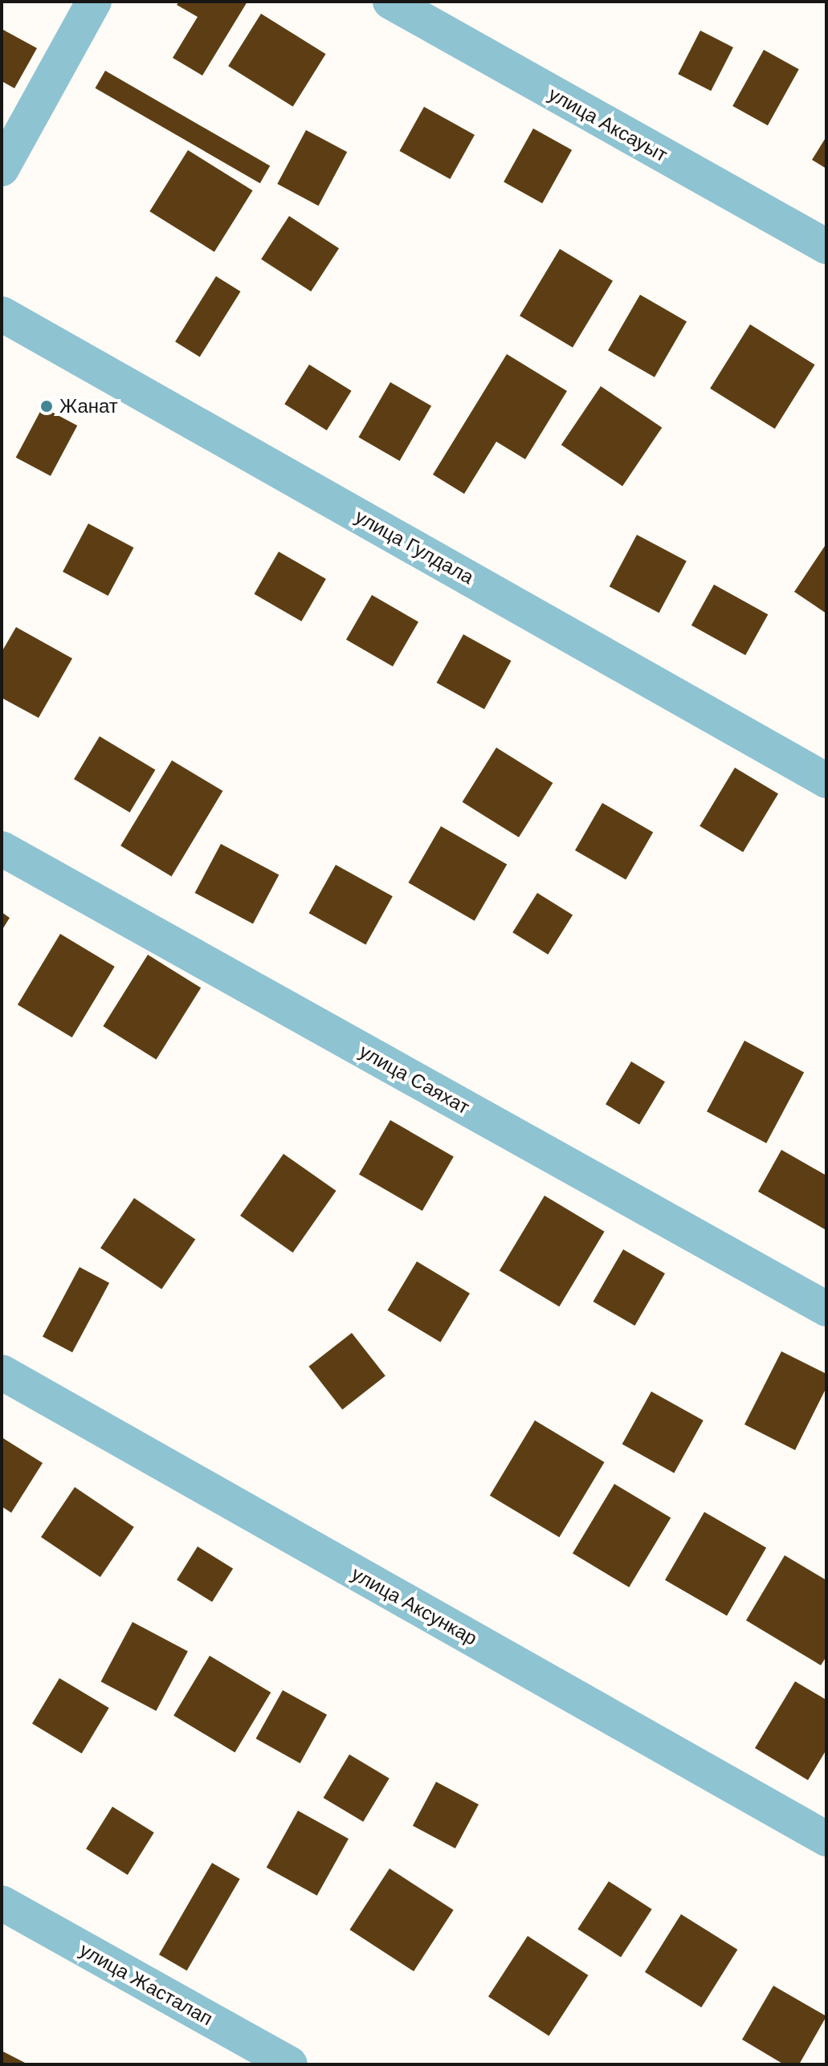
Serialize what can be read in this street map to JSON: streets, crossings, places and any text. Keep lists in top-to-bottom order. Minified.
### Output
{"streets":{"street":["улица Аксауыт","улица Гулдала","улица Саяхат","улица Аксункар","улица Жасталап"]},"places":["Жанат"]}
